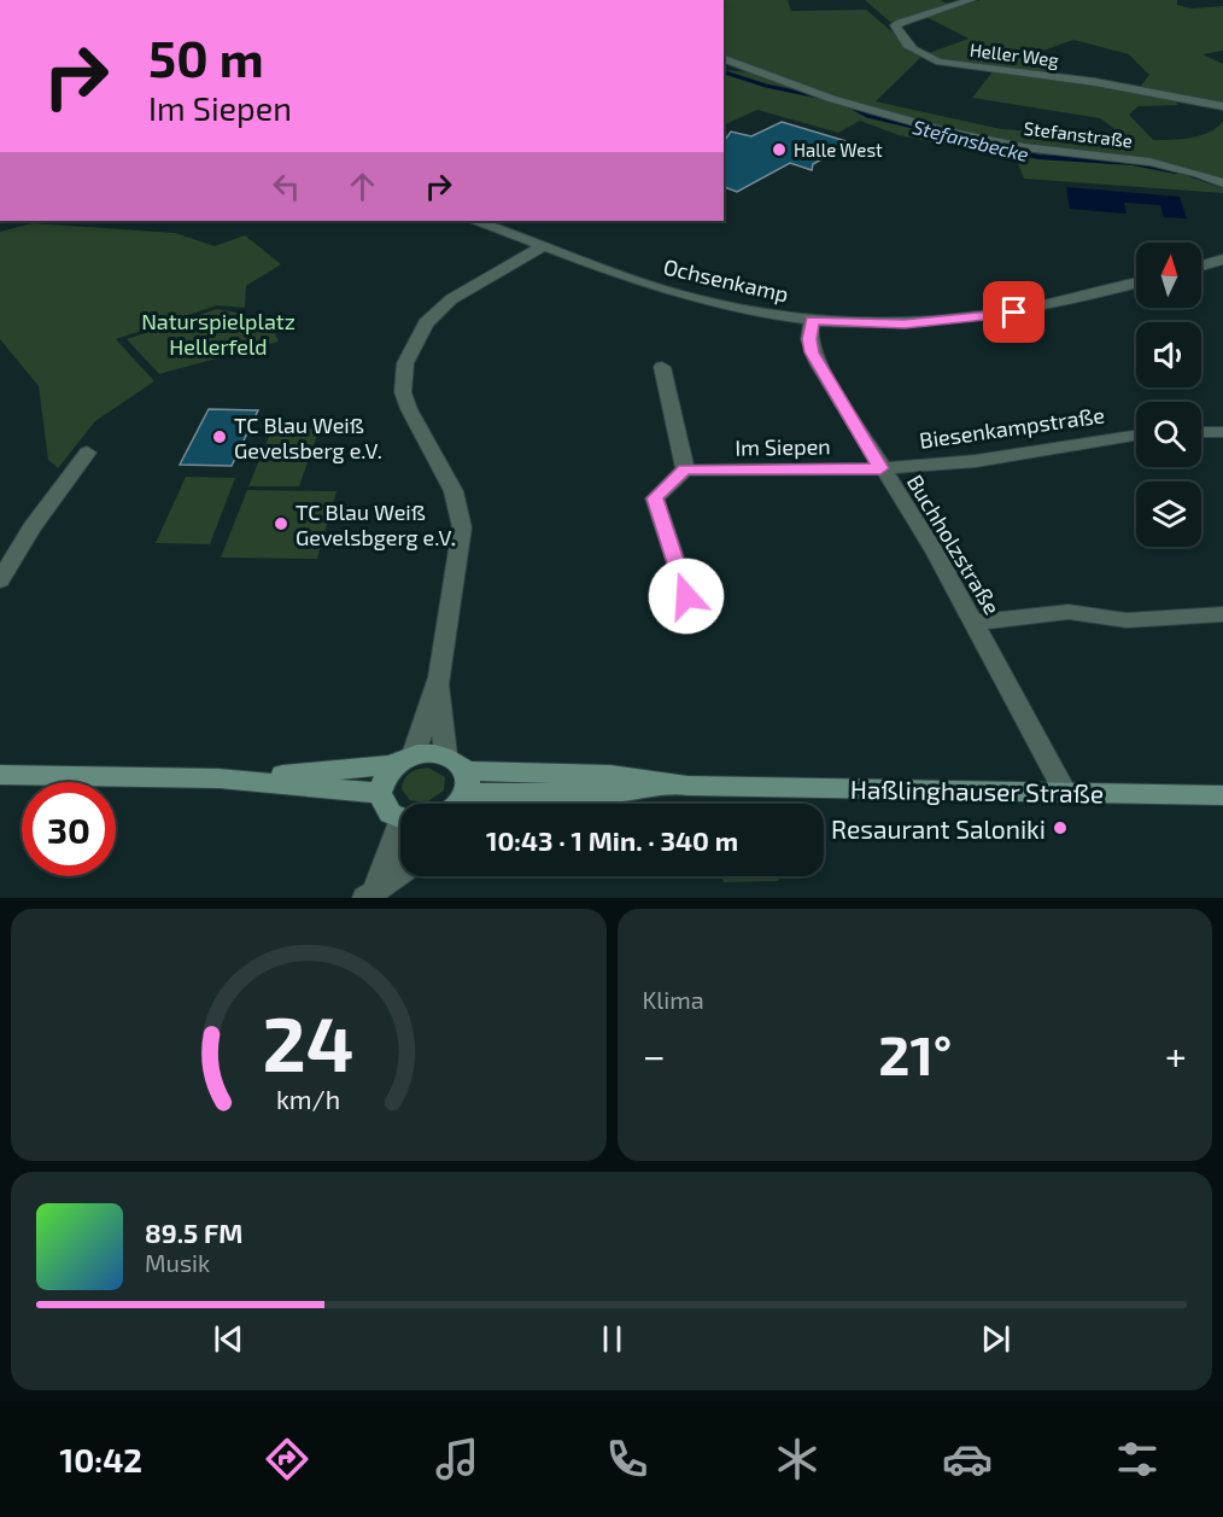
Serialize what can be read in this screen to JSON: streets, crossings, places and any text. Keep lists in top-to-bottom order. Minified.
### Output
{"streets":{"main road":["Haßlinghauser Straße"],"street":["Heller Weg","Stefanstraße","Ochsenkamp","Biesenkampstraße","Im Siepen","Buchholzstraße"]},"crossings":[["Ochsenkamp","Buchholzstraße"],["Biesenkampstraße","Im Siepen"],["Biesenkampstraße","Buchholzstraße"],["Im Siepen","Buchholzstraße"],["Buchholzstraße","Haßlinghauser Straße"]],"water":["Stefansbecke"],"parks":["Naturspielplatz Hellerfeld"],"places":["Halle West","TC Blau Weiß Gevelsberg e.V.","TC Blau Weiß Gevelsbgerg e.V.","Resaurant Saloniki"],"north":"top","page":{"turn":["50 m","Im Siepen"],"limit":"30","trip":"10:43 · 1 Min. · 340 m","tile":"Klima","heat":["−","21°","+"],"song":["89.5 FM","Musik"],"tabs":"10:42","gauge":["24","km/h"]}}
